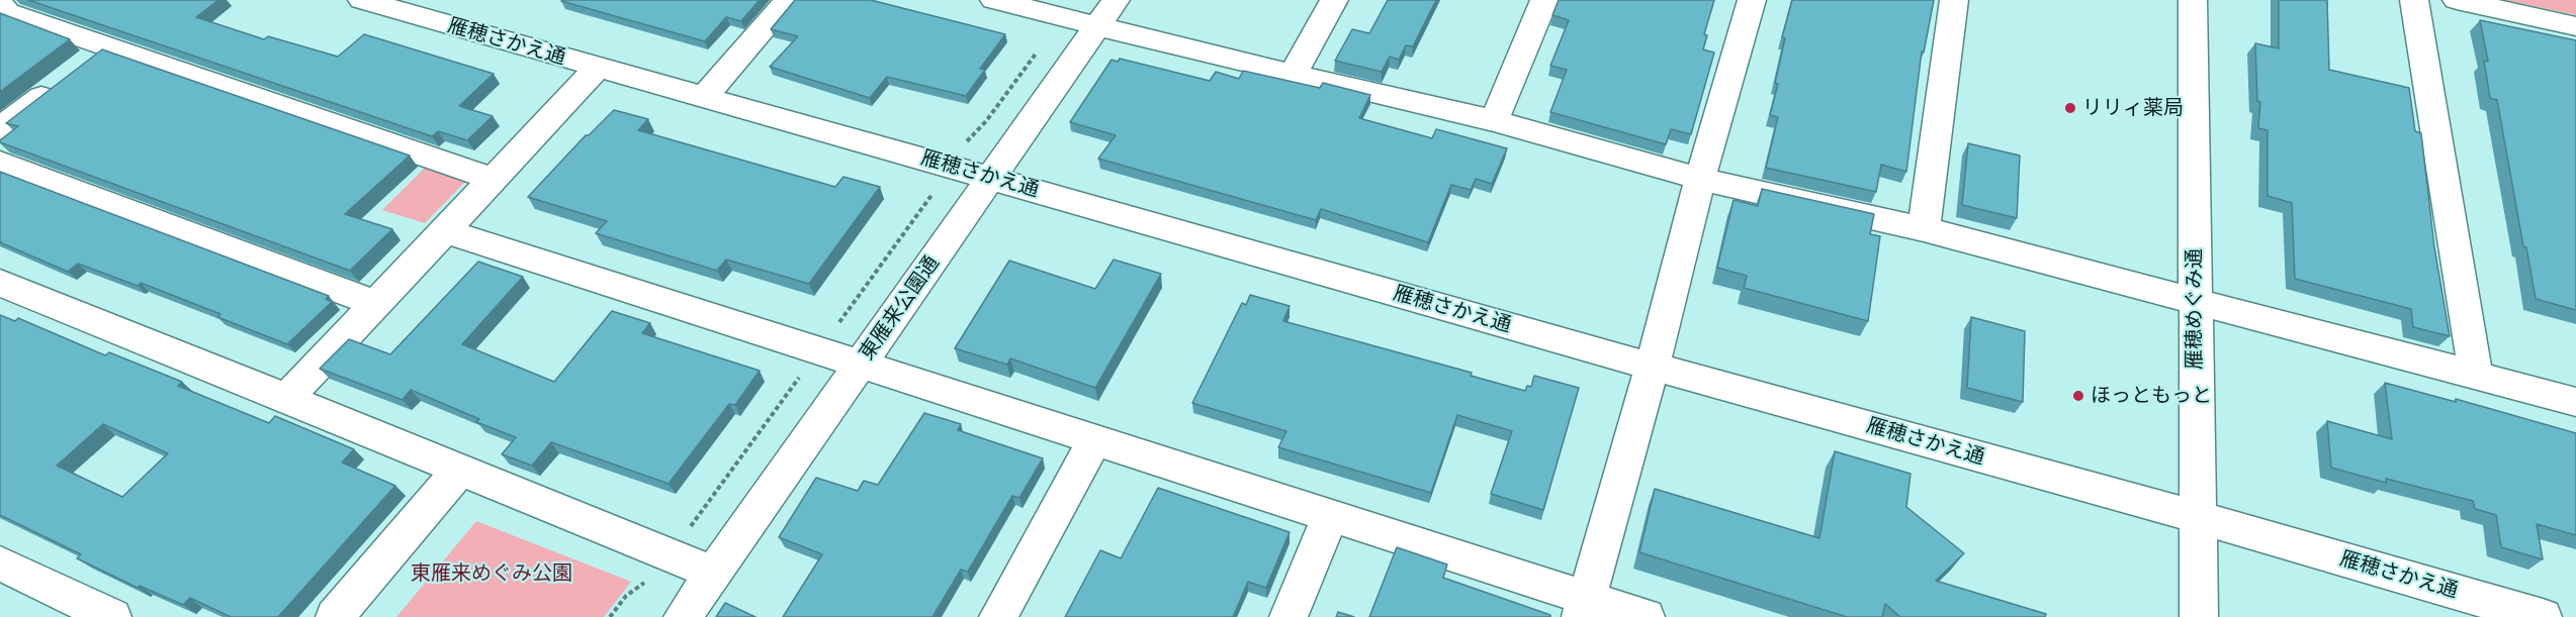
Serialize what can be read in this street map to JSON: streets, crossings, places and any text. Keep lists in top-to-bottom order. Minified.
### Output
{"streets":{"street":["雁穂さかえ通","東雁来公園通","雁穂めぐみ通"]},"crossings":[["雁穂さかえ通","東雁来公園通"],["雁穂さかえ通","雁穂めぐみ通"]],"parks":["東雁来めぐみ公園"],"places":["リリィ薬局","ほっともっと"]}
